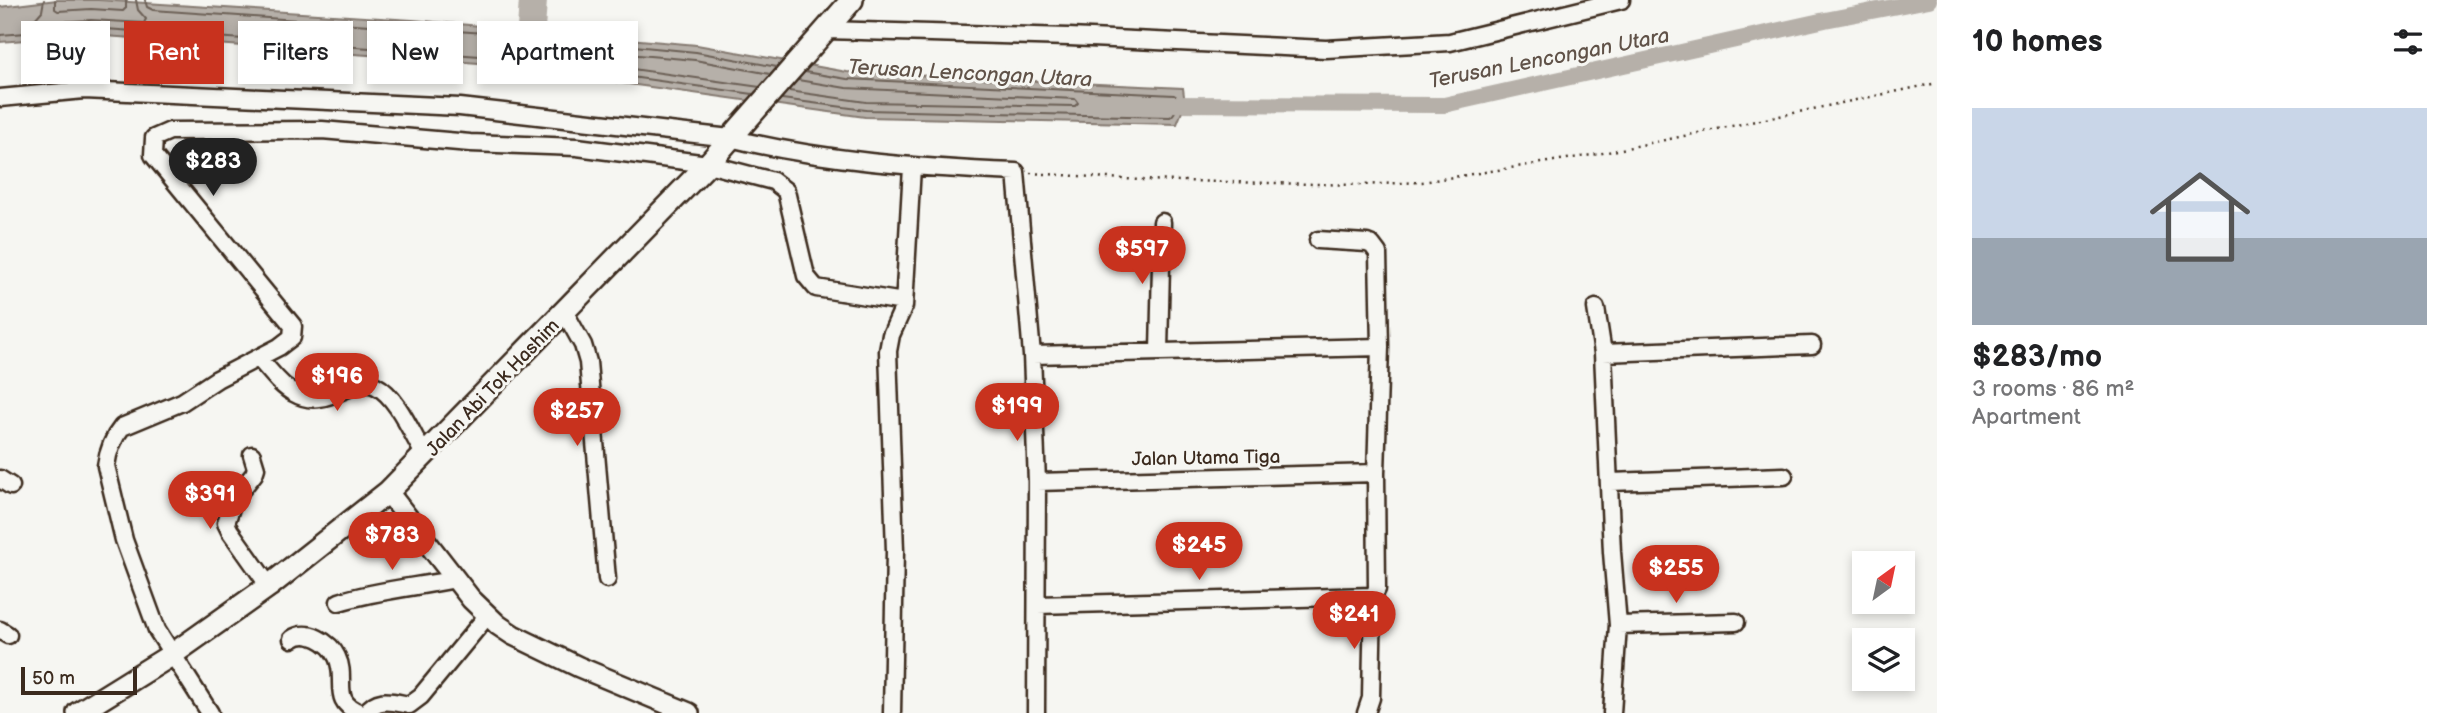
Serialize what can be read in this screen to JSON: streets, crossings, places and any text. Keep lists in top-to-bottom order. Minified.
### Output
{"streets":{"main road":["Jalan Abi Tok Hashim"],"street":["Jalan Utama Tiga"]},"water":["Terusan Lencongan Utara"],"scale_bar":"50 m","north":"top right","page":{"heading":"10 homes","chip":["Buy","Rent","Filters","New","Apartment"],"list":[{"name":"$283/mo","note":"3 rooms · 86 m² · Apartment"}],"price":["$283","$597","$196","$199","$257","$391","$783","$245","$255","$241"],"scale":"50 m"}}
